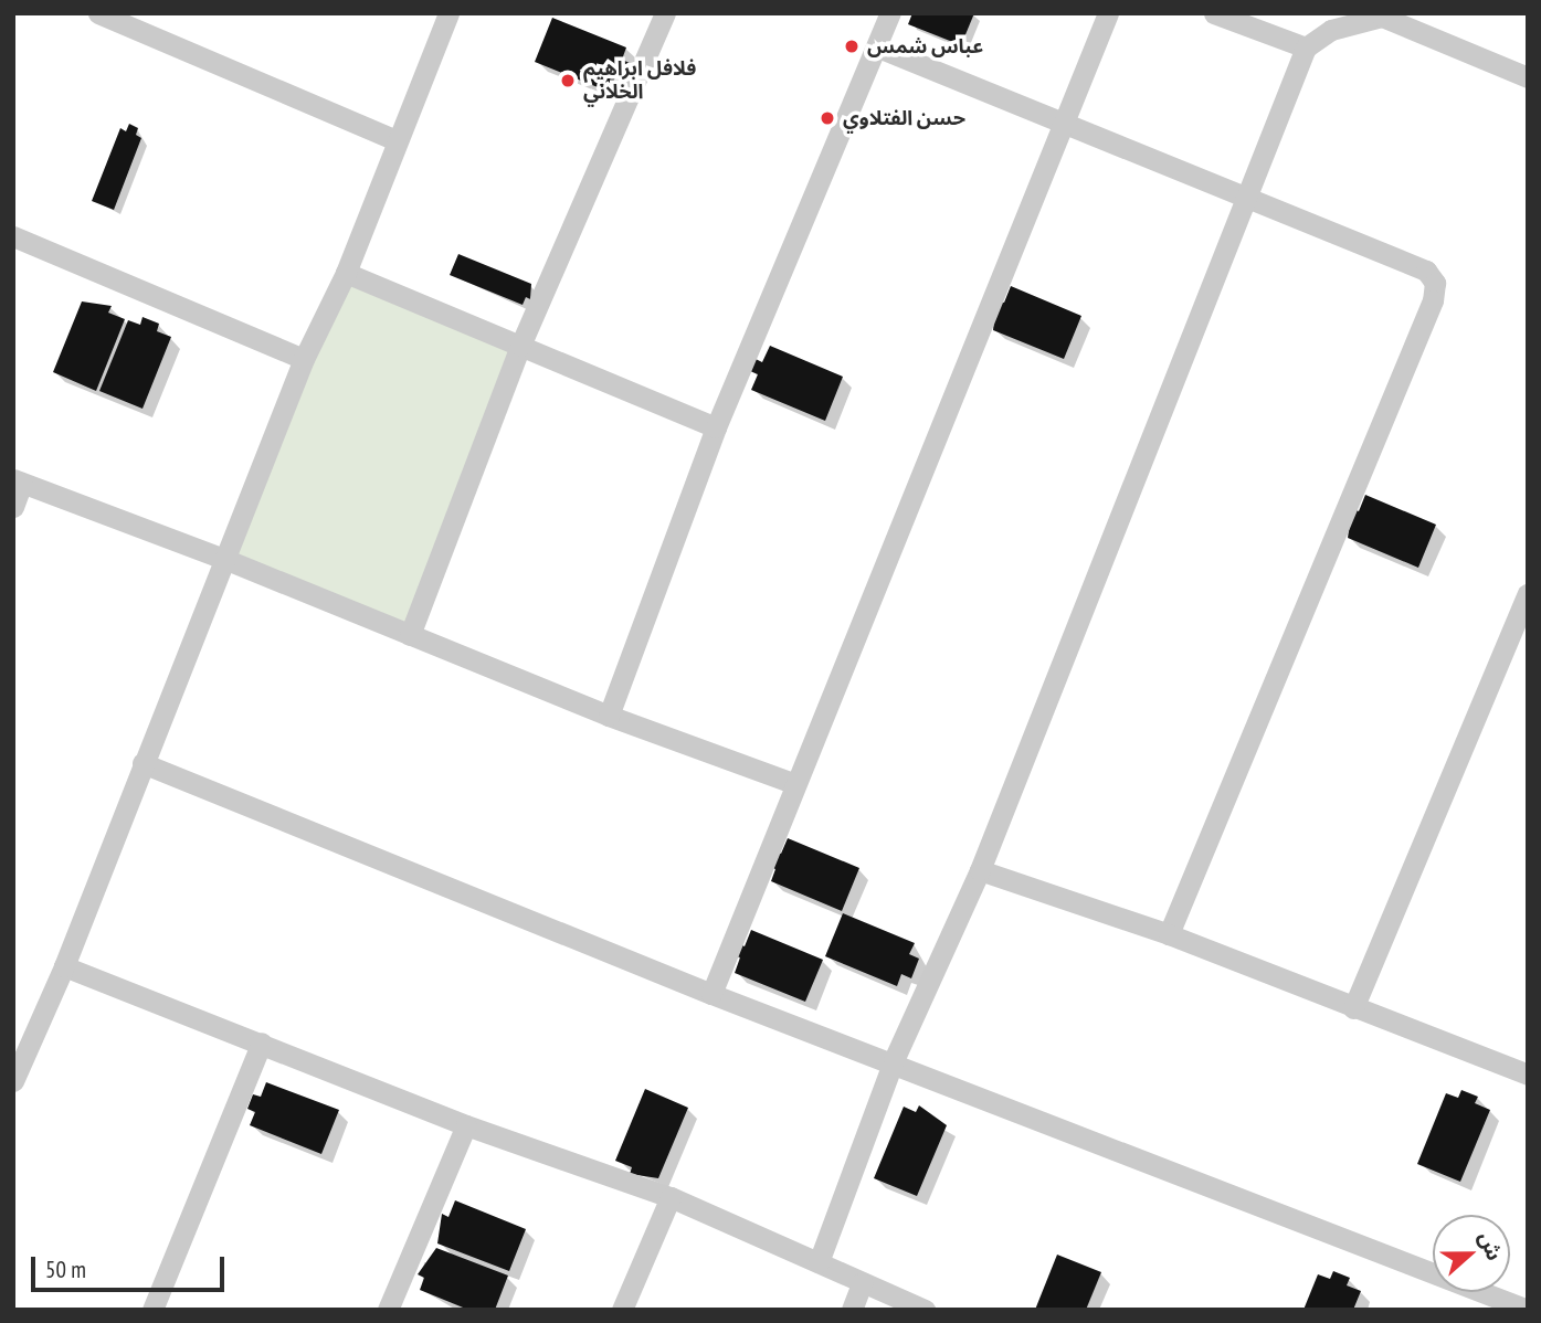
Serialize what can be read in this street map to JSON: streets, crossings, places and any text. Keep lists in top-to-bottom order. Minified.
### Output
{"places":["عباس شمس","فلافل ابراهيم الخلاني","حسن الفتلاوي"],"scale_bar":"50 m","north":"right"}
